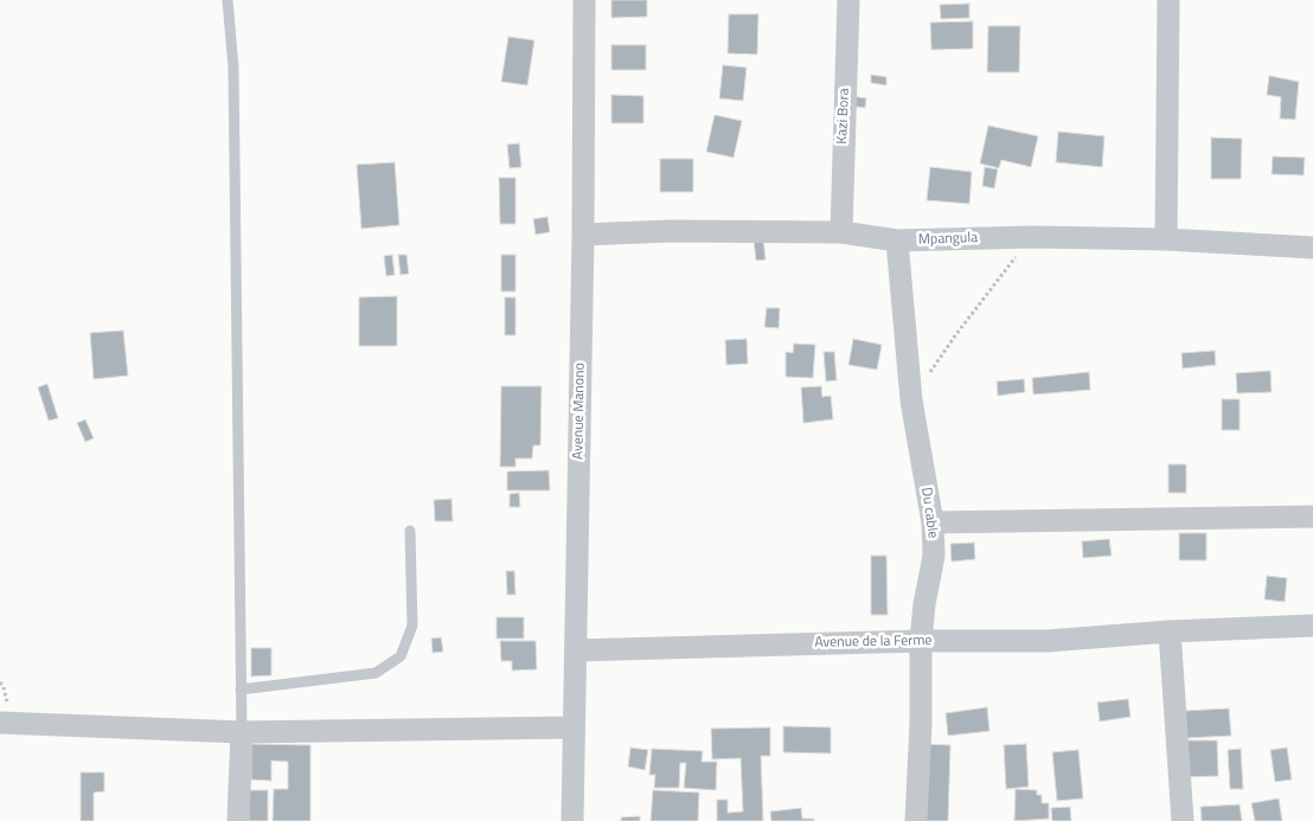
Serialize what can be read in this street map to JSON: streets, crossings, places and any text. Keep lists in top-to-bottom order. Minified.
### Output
{"streets":{"street":["Kazi Bora","Mpangula","Avenue Manono","Du cable","Avenue de la Ferme"]},"crossings":[["Kazi Bora","Mpangula"],["Mpangula","Avenue Manono"],["Mpangula","Du cable"],["Avenue Manono","Avenue de la Ferme"],["Du cable","Avenue de la Ferme"]]}
